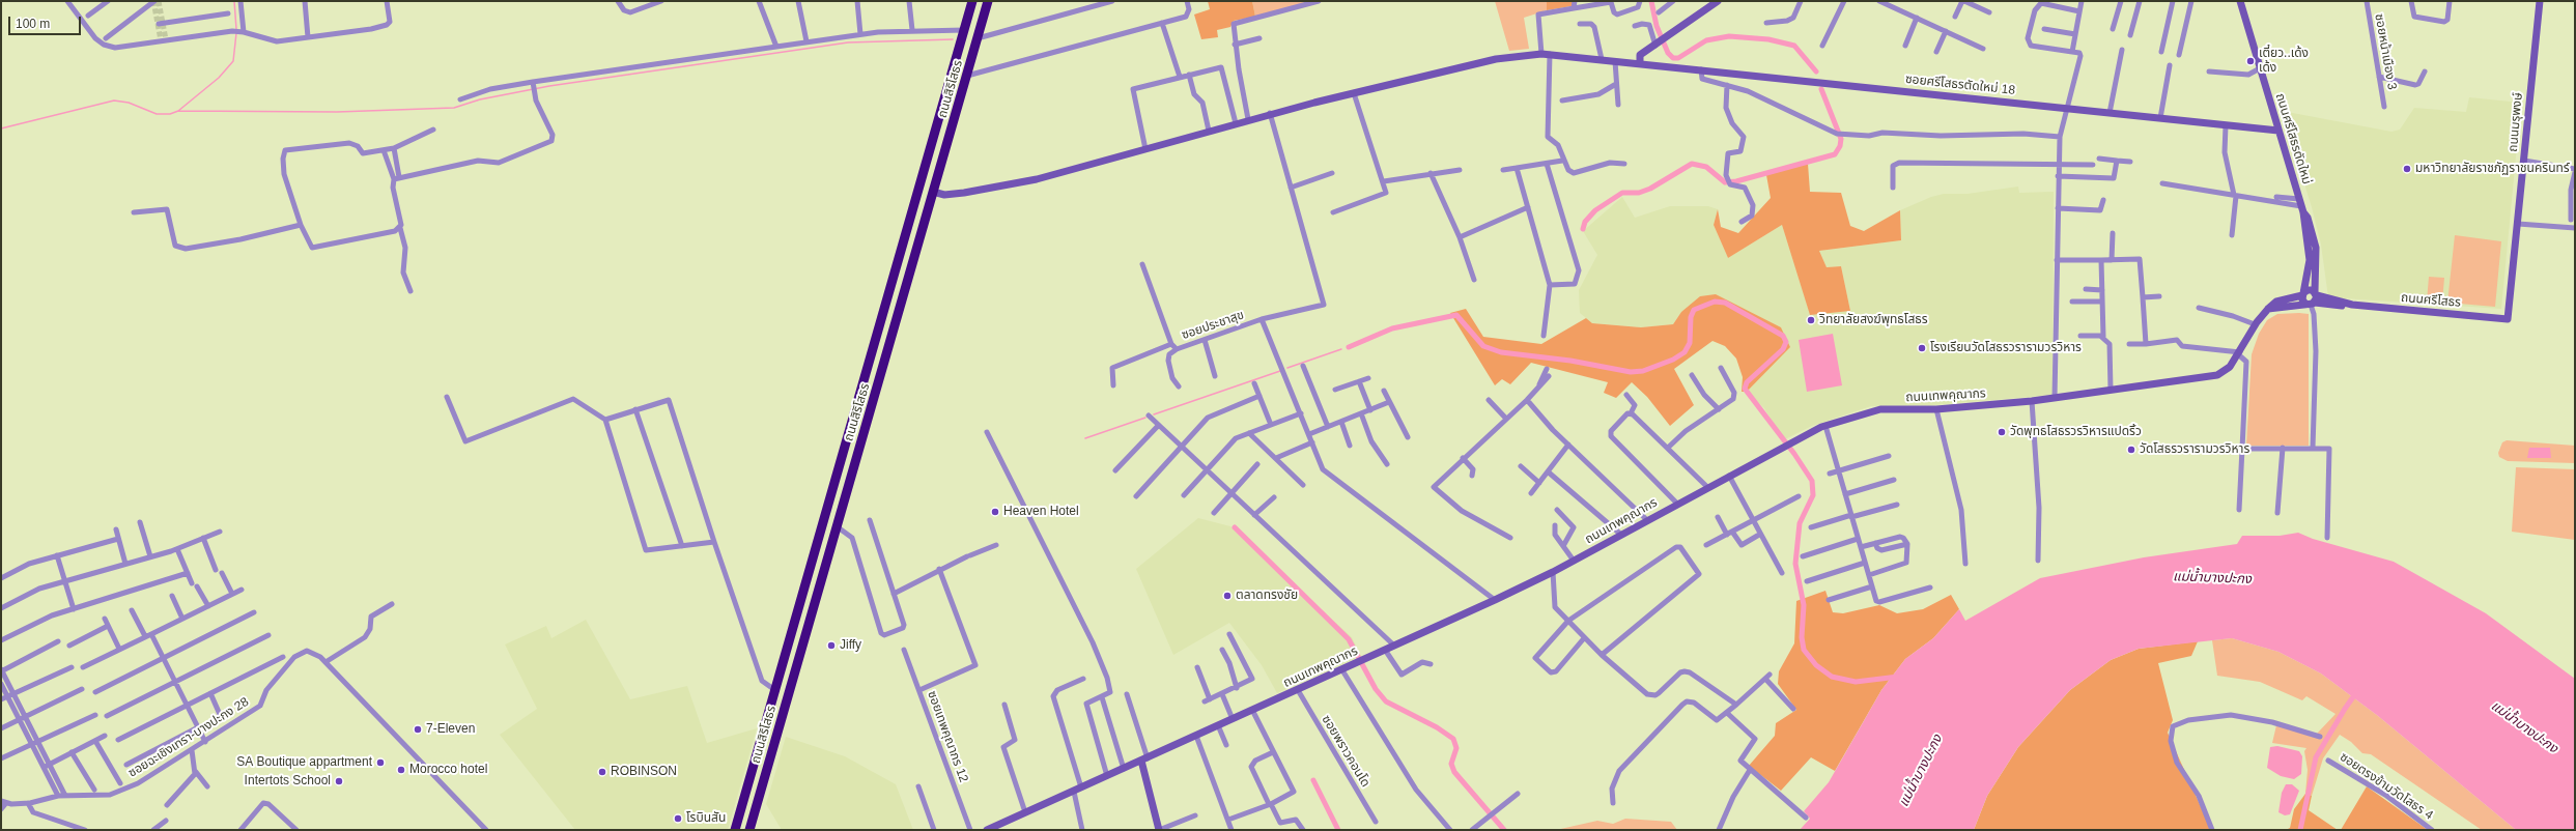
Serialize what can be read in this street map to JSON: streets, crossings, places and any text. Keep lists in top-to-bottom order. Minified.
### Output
{"streets":{"highway":["ถนนสิริโสธร"],"main road":["ซอยศรีโสธรตัดใหม่ 18","ถนนมรุพงษ์","ถนนศรีโสธรตัดใหม่","ถนนศรีโสธร","ถนนเทพคุณากร"],"street":["ซอยหน้าเมือง 3","ซอยประชาสุข","ซอยเทพคุณากร 12","ซอยฉะเชิงเทรา-บางปะกง 28","ซอยพราวคอนโด","ซอยตรงข้ามวัดโสธร 4"]},"crossings":[["ซอยศรีโสธรตัดใหม่ 18","ถนนสิริโสธร"],["ซอยศรีโสธรตัดใหม่ 18","ถนนศรีโสธรตัดใหม่"],["ถนนมรุพงษ์","ถนนศรีโสธร"],["ถนนศรีโสธรตัดใหม่","ถนนศรีโสธร"],["ถนนศรีโสธรตัดใหม่","ถนนเทพคุณากร"],["ถนนศรีโสธร","ถนนเทพคุณากร"],["ถนนเทพคุณากร","ซอยพราวคอนโด"]],"water":["แม่น้ำบางปะกง"],"places":["เตี๋ยว..เด้ง เด้ง","มหาวิทยาลัยราชภัฏราชนครินทร์","วิทยาลัยสงฆ์พุทธโสธร","โรงเรียนวัดโสธรวรารามวรวิหาร","วัดพุทธโสธรวรวิหารแปดริ้ว","วัดโสธรวรารามวรวิหาร","Heaven Hotel","ตลาดทรงชัย","Jiffy","7-Eleven","SA Boutique appartment","Morocco hotel","ROBINSON","Intertots School","โรบินสัน"],"scale_bar":"100 m"}
